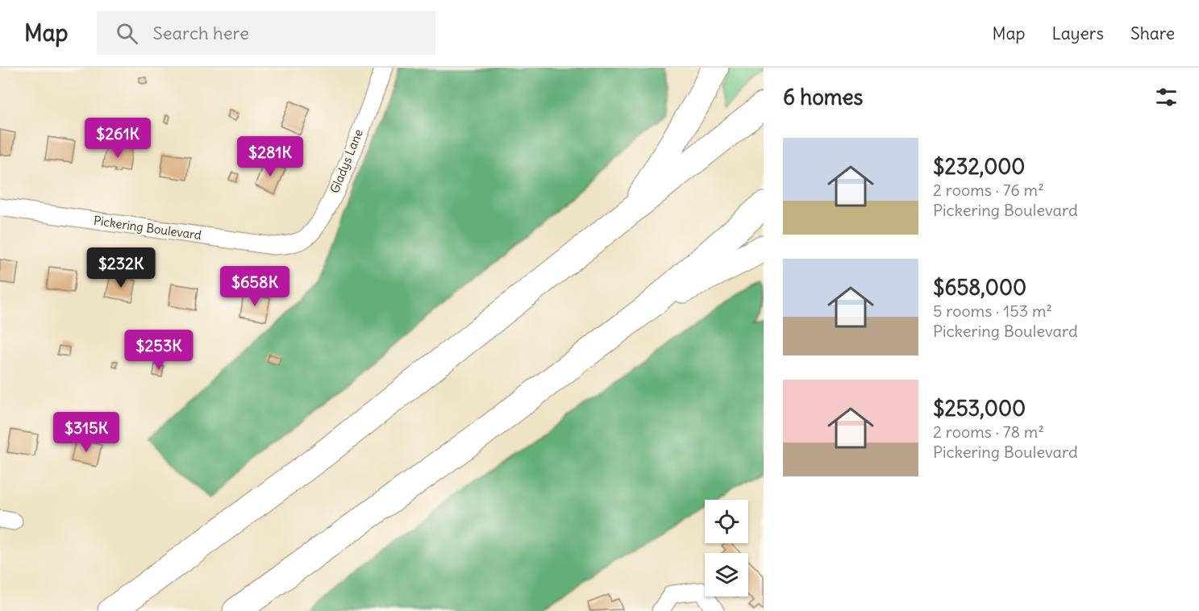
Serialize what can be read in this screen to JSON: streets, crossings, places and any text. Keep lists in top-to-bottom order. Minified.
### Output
{"streets":{"street":["Gladys Lane","Pickering Boulevard"]},"crossings":[["Gladys Lane","Pickering Boulevard"]],"page":{"header":"Map","search":"Search here","nav":["Map","Layers","Share"],"heading":"6 homes","price":["$261K","$281K","$232K","$658K","$253K","$315K"],"list":[{"name":"$232,000","note":"2 rooms · 76 m² · Pickering Boulevard"},{"name":"$658,000","note":"5 rooms · 153 m² · Pickering Boulevard"},{"name":"$253,000","note":"2 rooms · 78 m² · Pickering Boulevard"}]}}
